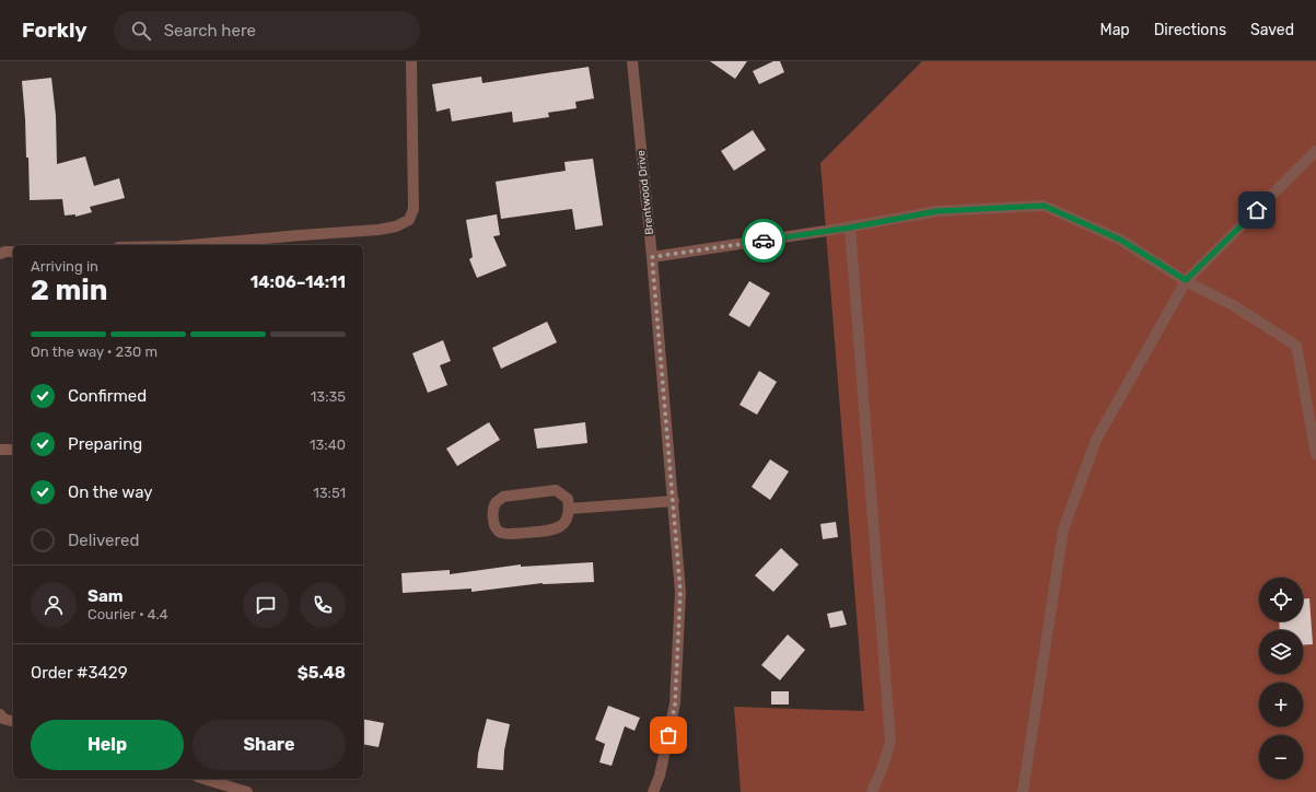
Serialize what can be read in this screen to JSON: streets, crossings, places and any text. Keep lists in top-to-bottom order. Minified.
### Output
{"streets":{"street":["Brentwood Drive"]},"page":{"header":"Forkly","search":"Search here","nav":["Map","Directions","Saved"],"heading":["2 min","Arriving in","14:06–14:11"],"panel":["Sam","Courier · 4.4","Order #3429","$5.48"],"bar":"On the way · 230 m","list":[["Confirmed","13:35"],["Preparing","13:40"],["On the way","13:51"],"Delivered"],"map_buttons":["+","−"],"buttons":["Help","Share"]}}
